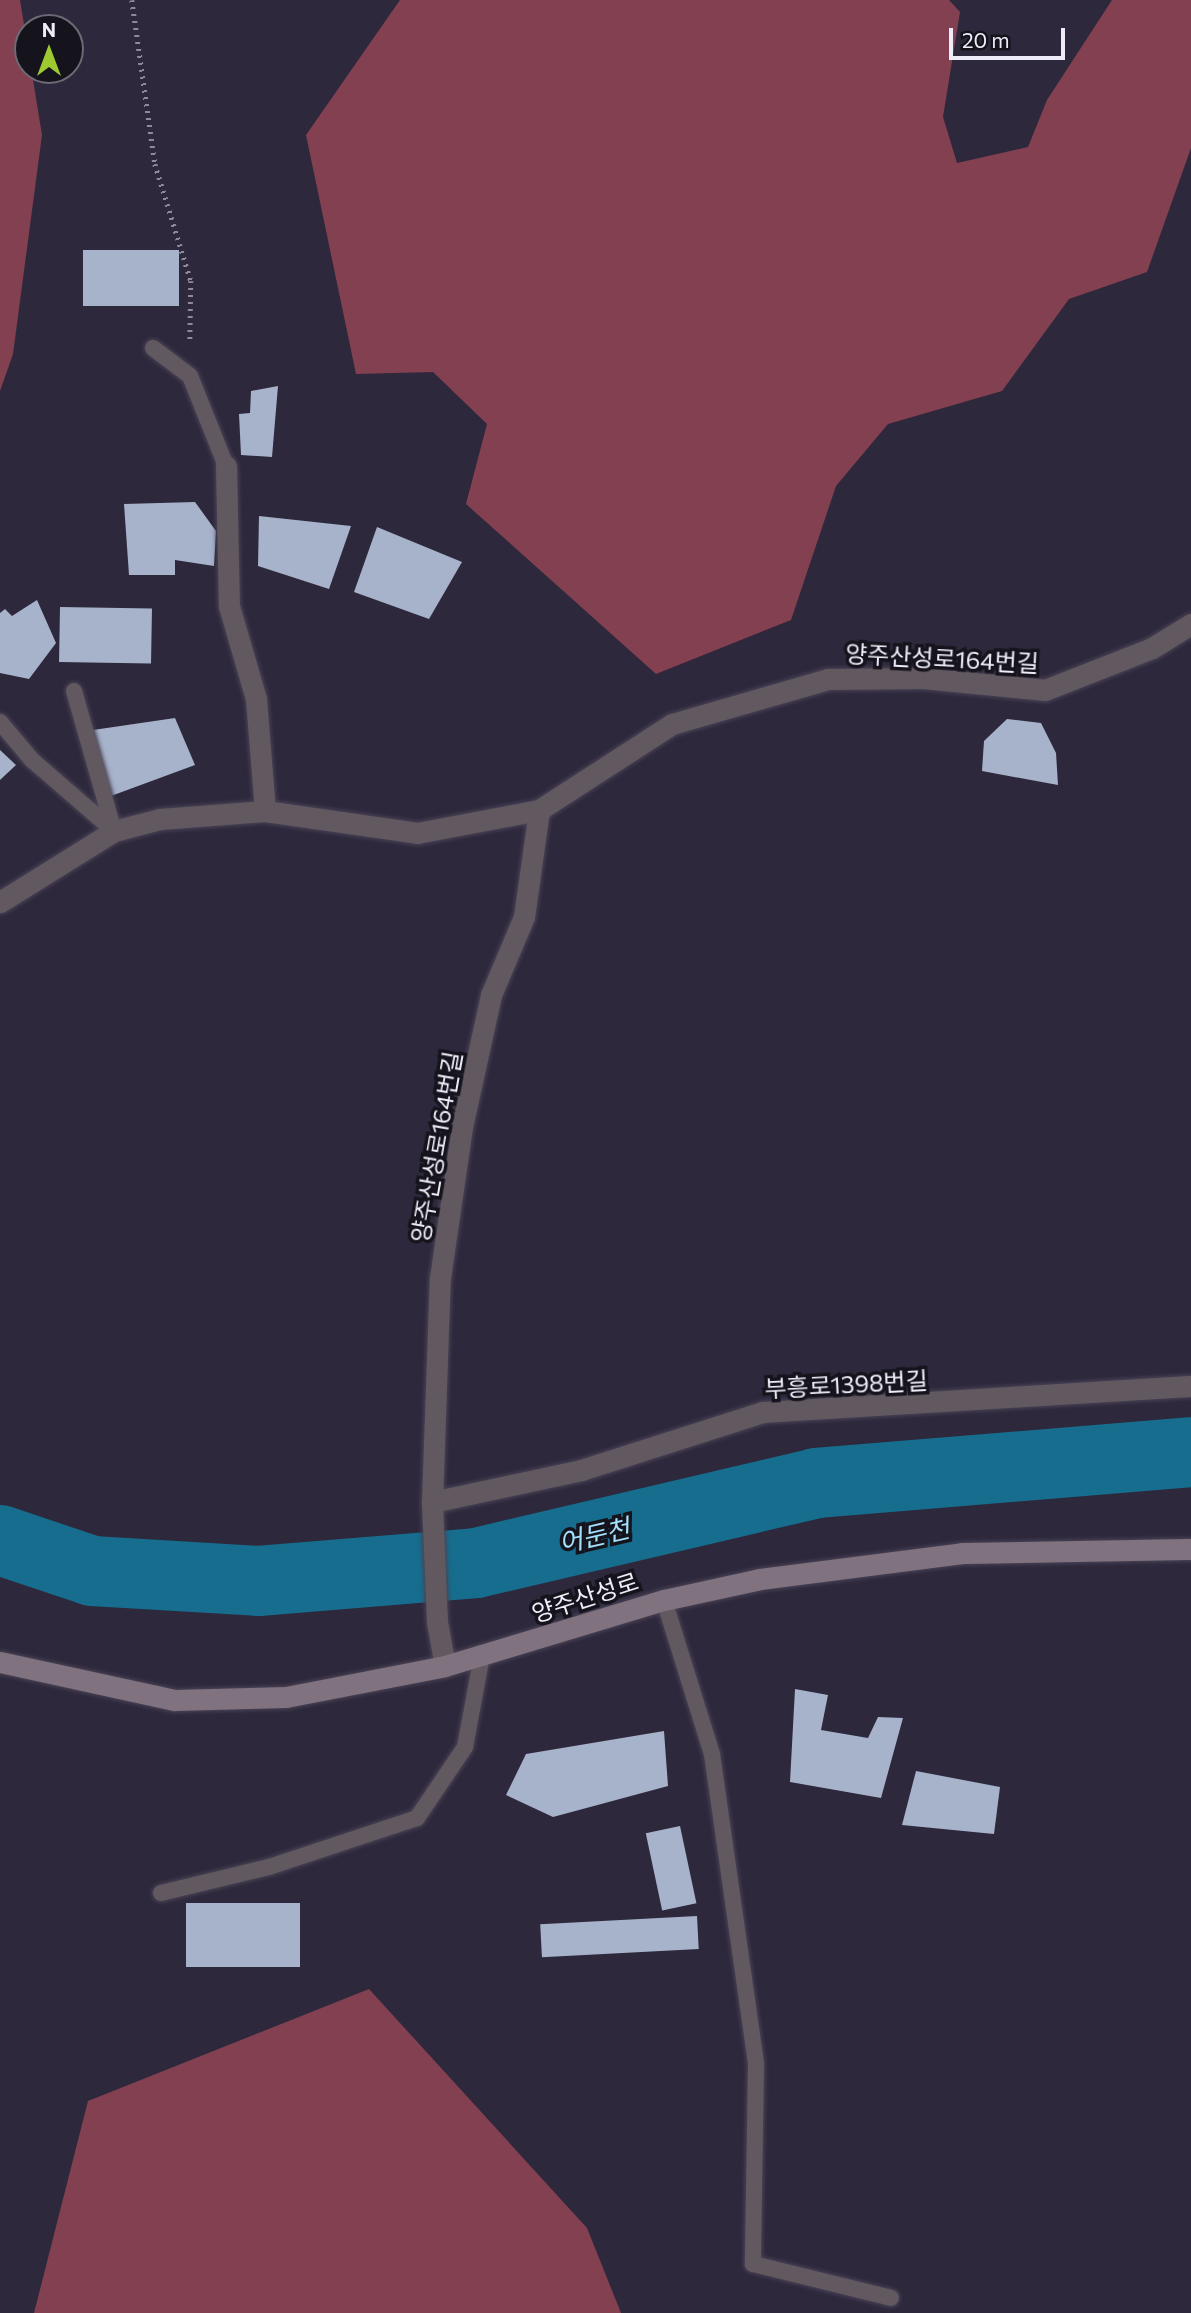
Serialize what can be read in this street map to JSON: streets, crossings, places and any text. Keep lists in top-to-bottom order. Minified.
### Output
{"streets":{"street":["양주산성로164번길","부흥로1398번길","양주산성로"]},"crossings":[["양주산성로164번길","부흥로1398번길"],["양주산성로164번길","양주산성로"]],"water":["어둔천"],"scale_bar":"20 m","north":"top"}
